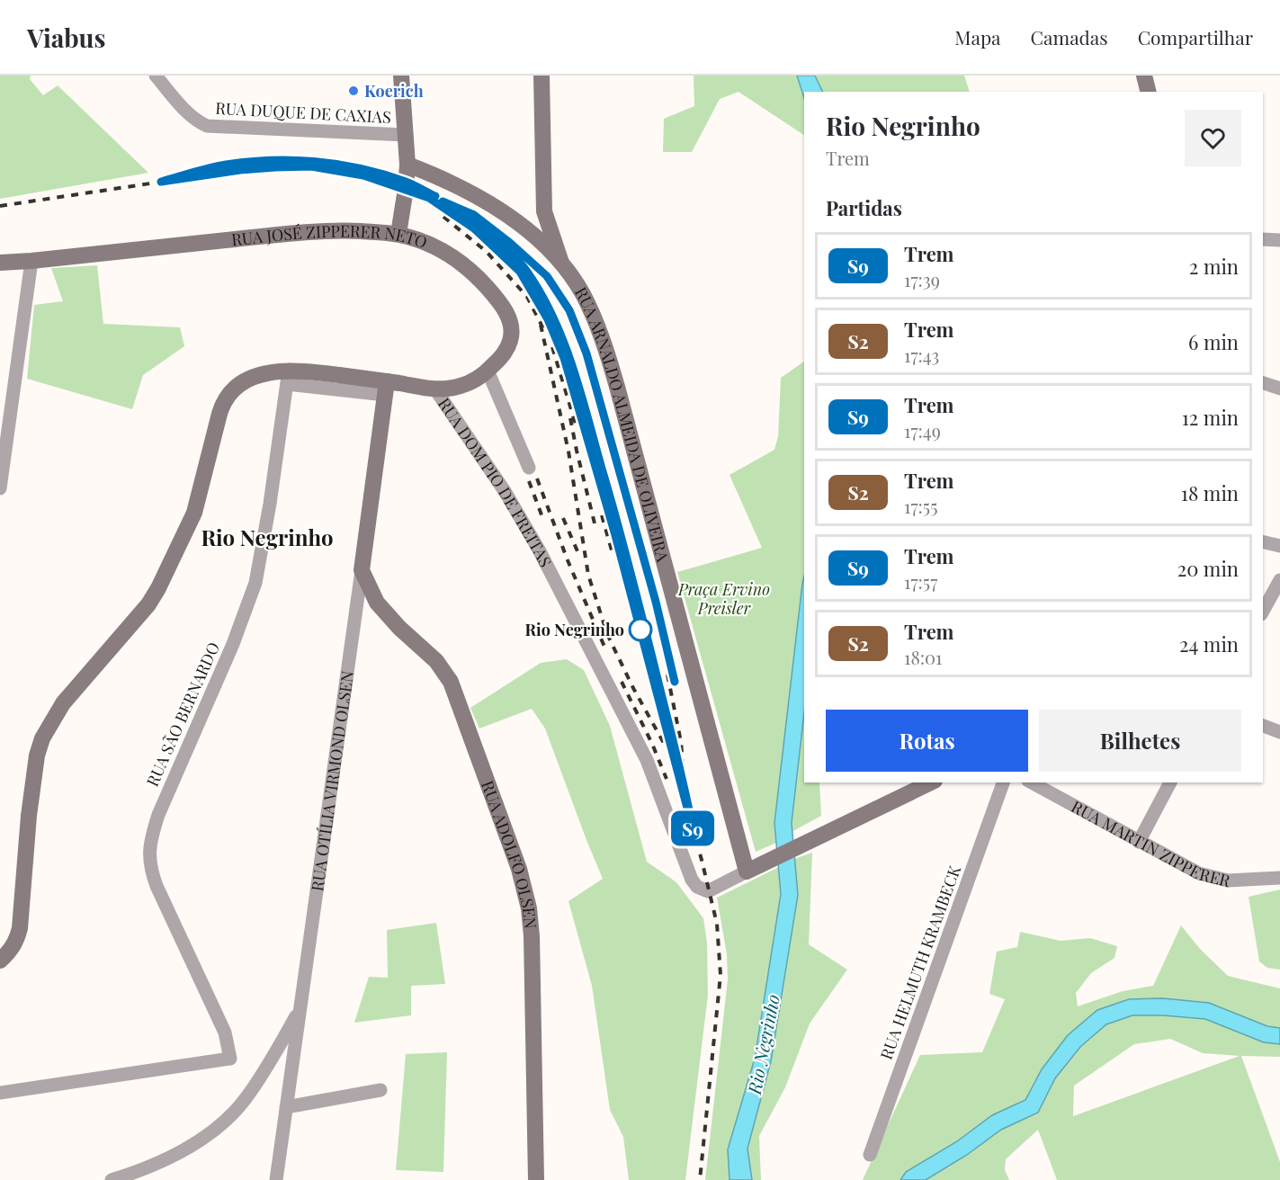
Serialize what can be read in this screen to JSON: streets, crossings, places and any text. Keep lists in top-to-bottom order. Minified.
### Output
{"streets":{"main road":["RUA JOSÉ ZIPPERER NETO","RUA ARNALDO ALMEIDA DE OLIVEIRA","RUA DOM PIO DE FREITAS","RUA OTÍLIA VIRMOND OLSEN","RUA ADOLFO OLSEN"],"street":["RUA DUQUE DE CAXIAS","RUA SÃO BERNARDO","RUA MARTIN ZIPPERER","RUA HELMUTH KRAMBECK"]},"crossings":[["RUA JOSÉ ZIPPERER NETO","RUA DOM PIO DE FREITAS"],["RUA ARNALDO ALMEIDA DE OLIVEIRA","RUA DOM PIO DE FREITAS"],["RUA DOM PIO DE FREITAS","RUA SÃO BERNARDO"],["RUA DOM PIO DE FREITAS","RUA OTÍLIA VIRMOND OLSEN"],["RUA OTÍLIA VIRMOND OLSEN","RUA ADOLFO OLSEN"]],"districts":["Rio Negrinho"],"water":["Rio Negrinho"],"parks":["Praça Ervino Preisler"],"places":["Koerich","Rio Negrinho"],"page":{"header":"Viabus","nav":["Mapa","Camadas","Compartilhar"],"on_map":"S9","heading":[["Rio Negrinho","Trem"],"Partidas"],"list":[{"mark":"S9","name":"Trem","note":"17:39","value":"2 min"},{"mark":"S2","name":"Trem","note":"17:43","value":"6 min"},{"mark":"S9","name":"Trem","note":"17:49","value":"12 min"},{"mark":"S2","name":"Trem","note":"17:55","value":"18 min"},{"mark":"S9","name":"Trem","note":"17:57","value":"20 min"},{"mark":"S2","name":"Trem","note":"18:01","value":"24 min"}],"buttons":["Rotas","Bilhetes"]}}
